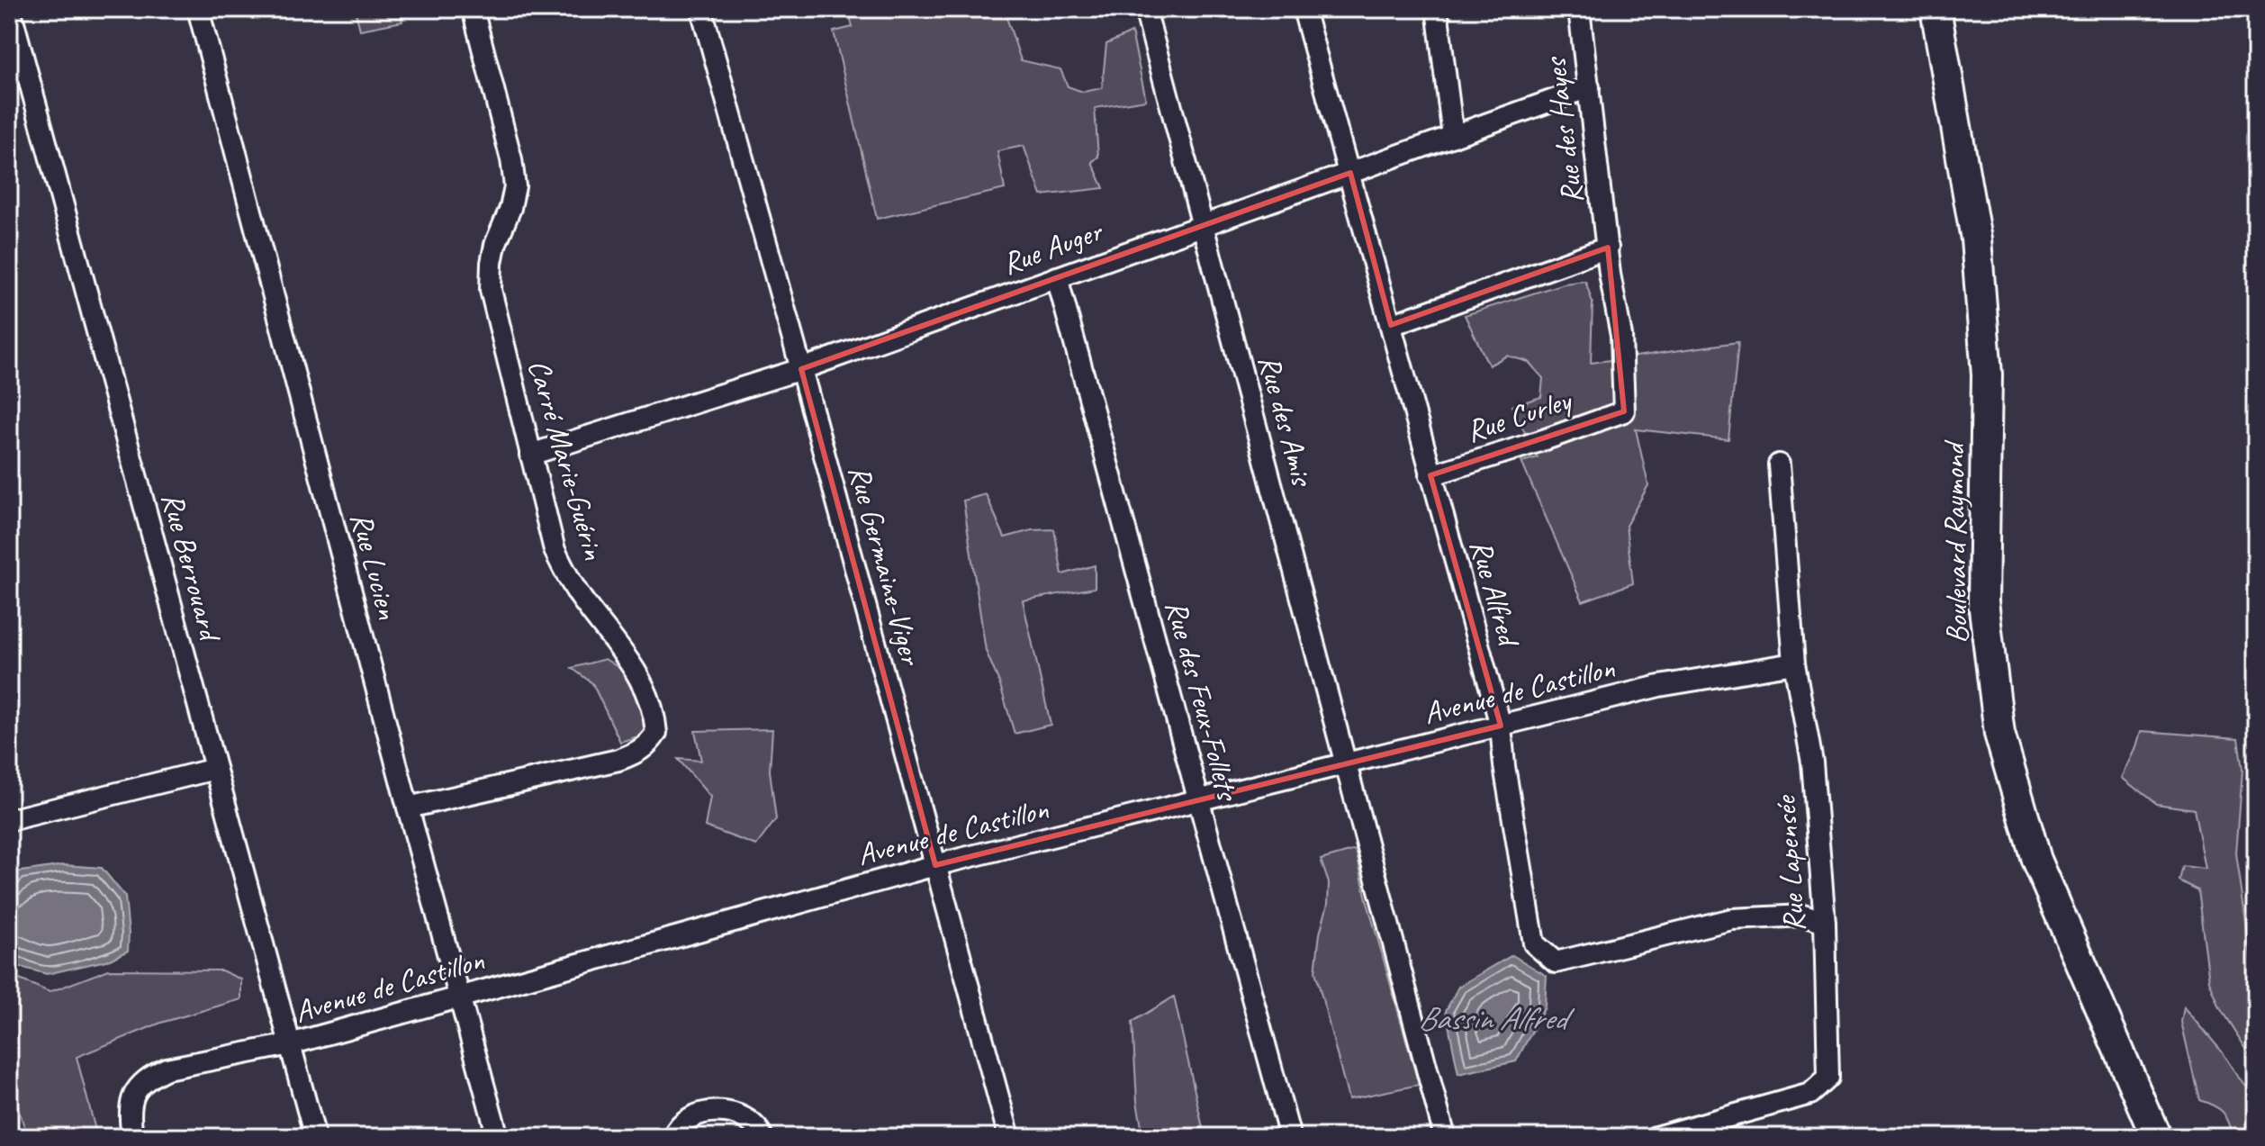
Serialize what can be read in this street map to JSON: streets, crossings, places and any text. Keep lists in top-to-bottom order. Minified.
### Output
{"streets":{"street":["Rue des Hayes","Rue Auger","Rue Curley","Rue des Amis","Carré Marie-Guérin","Boulevard Raymond","Rue Germaine-Viger","Rue Berrouard","Rue Lucien","Rue Alfred","Avenue de Castillon","Rue des Feux-Follets","Rue Lapensée"]},"crossings":[["Rue des Hayes","Rue Auger"],["Rue des Hayes","Rue Curley"],["Rue Auger","Rue des Amis"],["Rue Auger","Carré Marie-Guérin"],["Rue Auger","Rue Germaine-Viger"],["Rue Auger","Rue Alfred"],["Rue Auger","Rue des Feux-Follets"],["Rue Curley","Rue Alfred"],["Rue des Amis","Avenue de Castillon"],["Carré Marie-Guérin","Rue Lucien"],["Rue Germaine-Viger","Avenue de Castillon"],["Rue Berrouard","Avenue de Castillon"],["Rue Lucien","Avenue de Castillon"],["Rue Alfred","Avenue de Castillon"],["Rue Alfred","Rue Lapensée"],["Avenue de Castillon","Rue des Feux-Follets"],["Avenue de Castillon","Rue Lapensée"]],"water":["Bassin Alfred"]}
